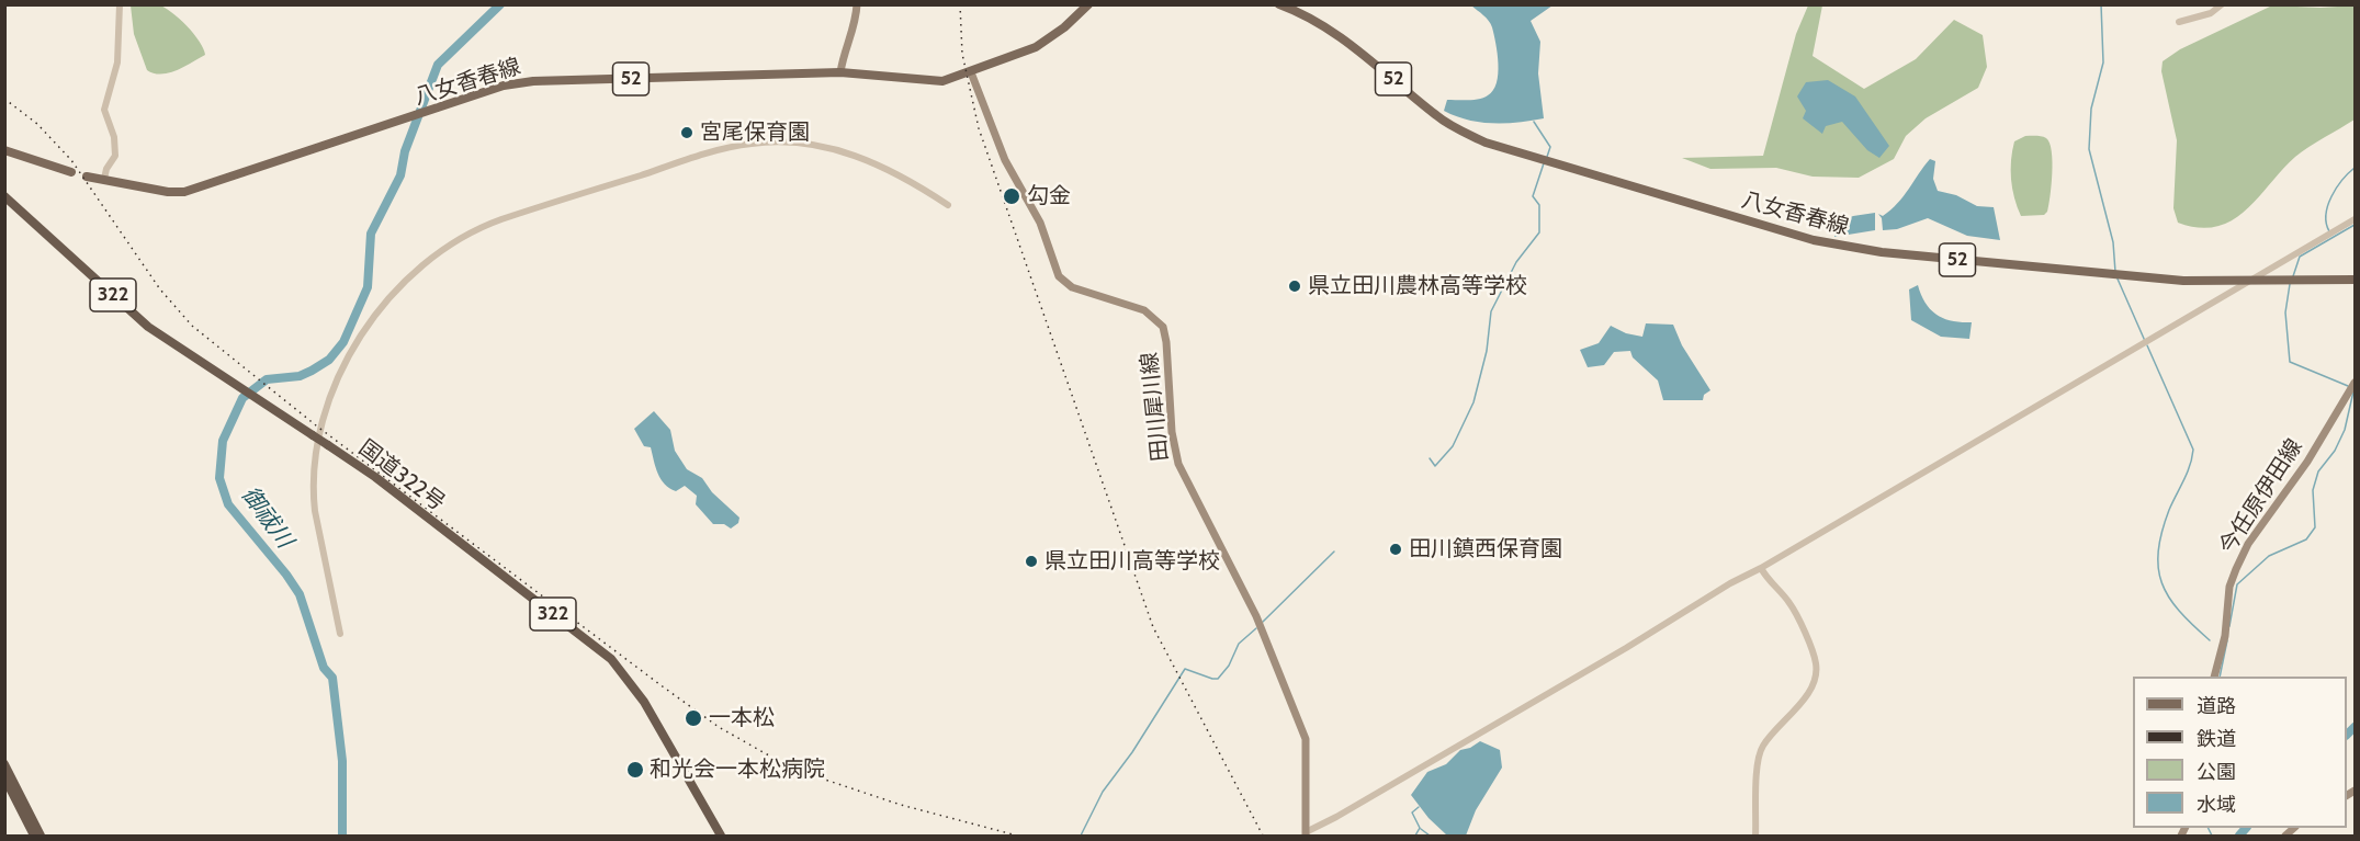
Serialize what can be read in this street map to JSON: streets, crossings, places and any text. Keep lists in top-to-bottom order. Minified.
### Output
{"streets":{"highway":["322","国道322号"],"main road":["52","八女香春線","田川犀川線","今任原伊田線"]},"crossings":[["八女香春線","田川犀川線"]],"water":["御祓川"],"places":["宮尾保育園","勾金","県立田川農林高等学校","田川鎮西保育園","県立田川高等学校","一本松","和光会一本松病院"],"legend":["道路","鉄道","公園","水域"]}
